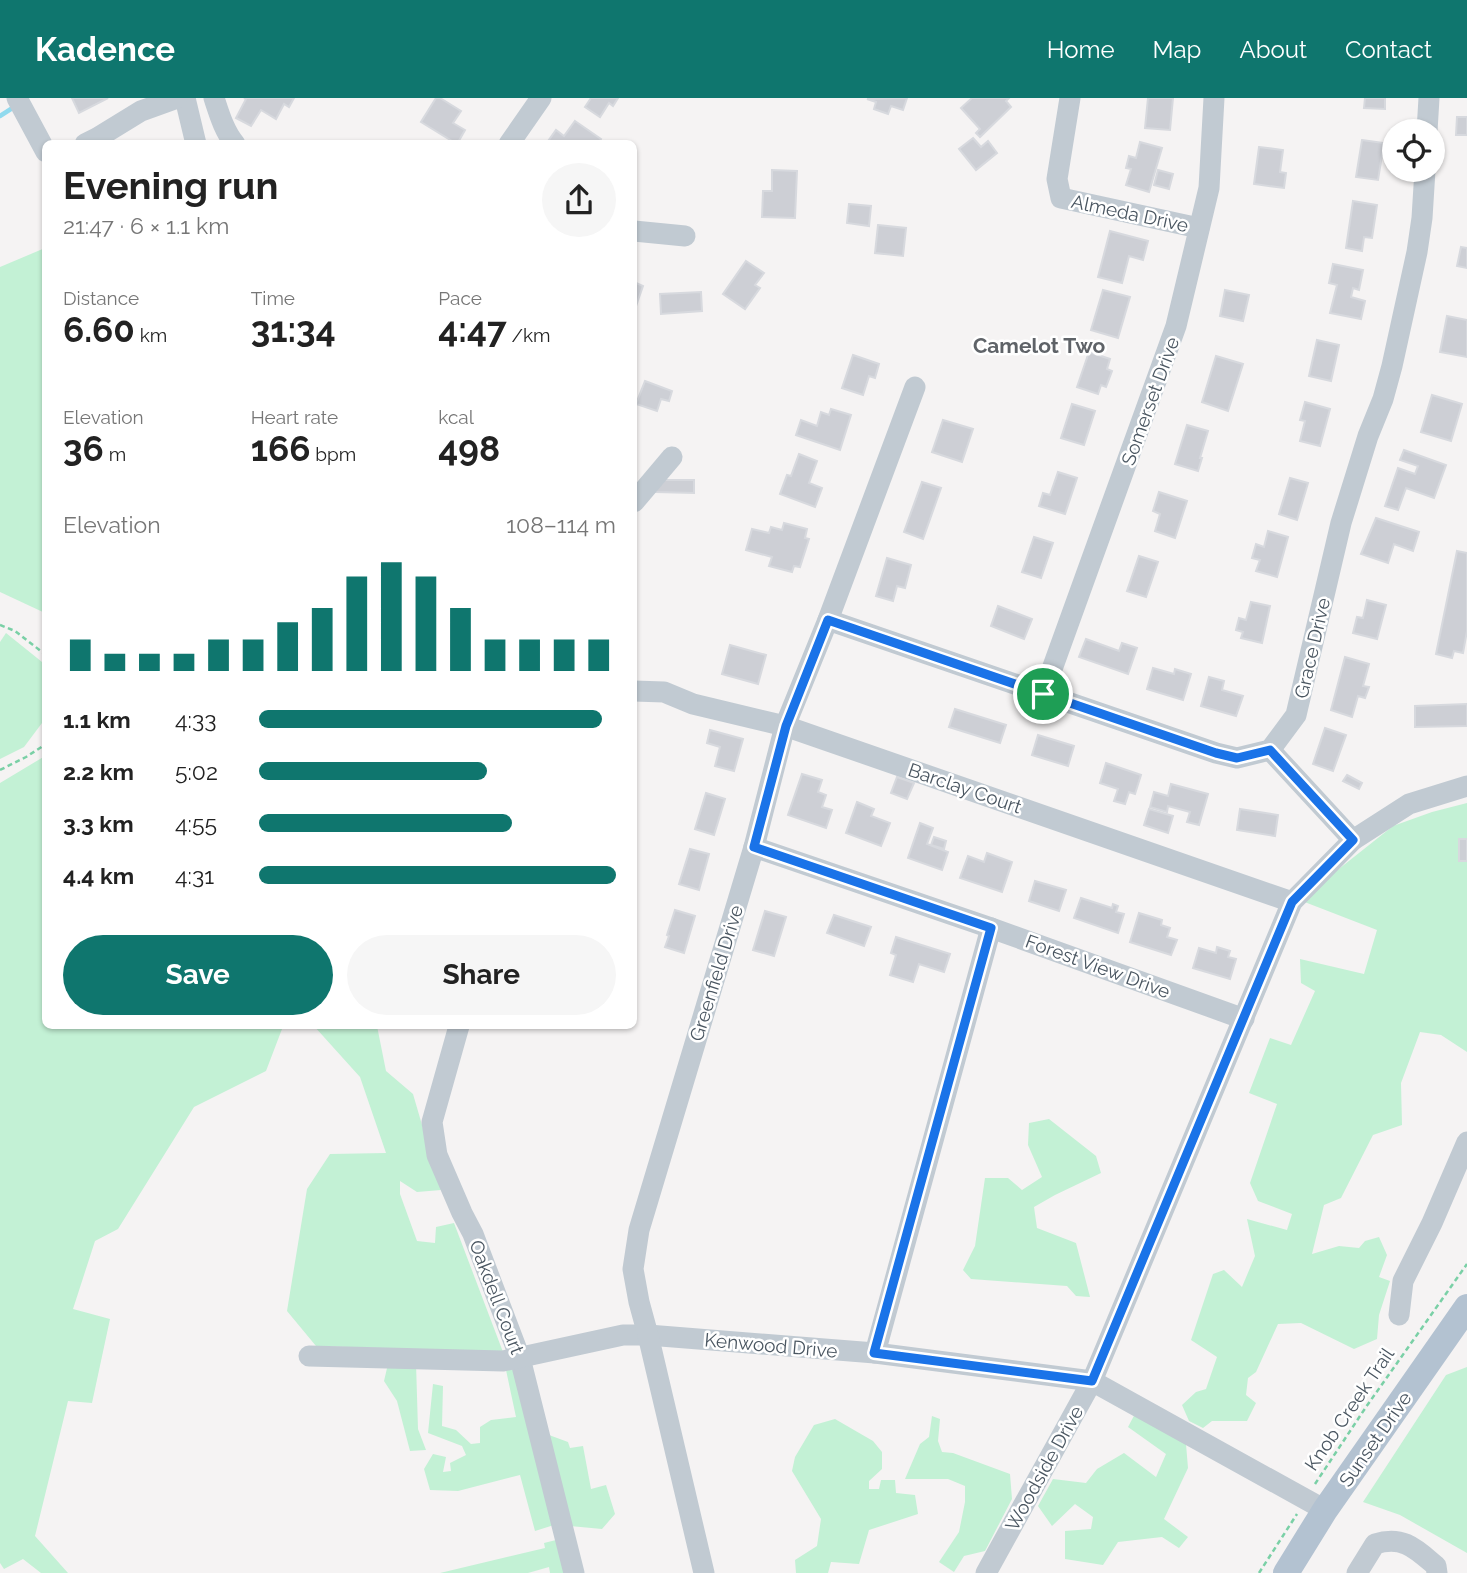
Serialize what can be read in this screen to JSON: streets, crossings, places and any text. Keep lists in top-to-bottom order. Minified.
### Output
{"streets":{"main road":["Sunset Drive"],"street":["Almeda Drive","Somerset Drive","Grace Drive","Barclay Court","Forest View Drive","Greenfield Drive","Oakdell Court","Kenwood Drive","Woodside Drive"],"path":["Knob Creek Trail"]},"crossings":[["Almeda Drive","Somerset Drive"],["Barclay Court","Greenfield Drive"],["Barclay Court","Woodside Drive"],["Forest View Drive","Greenfield Drive"],["Forest View Drive","Woodside Drive"],["Greenfield Drive","Kenwood Drive"],["Oakdell Court","Kenwood Drive"],["Kenwood Drive","Knob Creek Trail"],["Kenwood Drive","Sunset Drive"],["Kenwood Drive","Woodside Drive"],["Knob Creek Trail","Sunset Drive"]],"districts":["Camelot Two"],"page":{"header":"Kadence","nav":["Home","Map","About","Contact"],"heading":["Evening run","21:47 · 6 × 1.1 km"],"stats":[["Distance","6.60 km"],["Time","31:34"],["Pace","4:47 /km"],["Elevation","36 m"],["Heart rate","166 bpm"],["kcal","498"]],"chart":["Elevation","108–114 m"],"list":[{"name":"1.1 km","note":"4:33"},{"name":"2.2 km","note":"5:02"},{"name":"3.3 km","note":"4:55"},{"name":"4.4 km","note":"4:31"}],"buttons":["Save","Share"]}}
